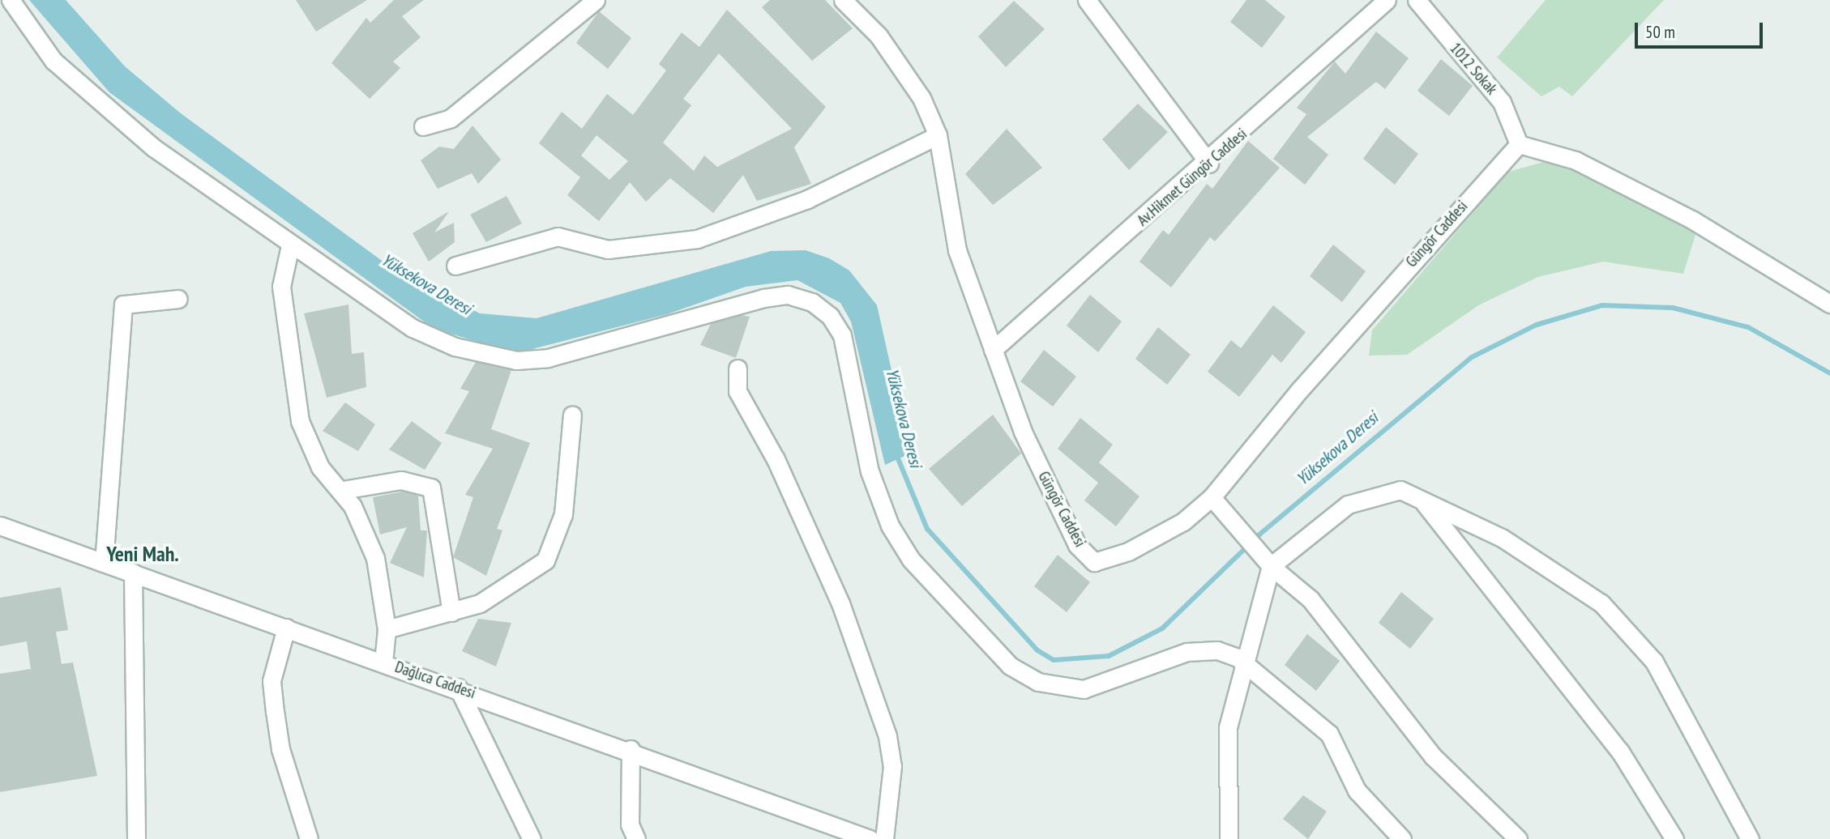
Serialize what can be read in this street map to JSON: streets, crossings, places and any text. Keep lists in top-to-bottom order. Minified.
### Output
{"streets":{"street":["1012 Sokak","Av.Hikmet Güngör Caddesi","Güngör Caddesi","Dağlıca Caddesi"]},"crossings":[["1012 Sokak","Güngör Caddesi"],["Av.Hikmet Güngör Caddesi","Güngör Caddesi"]],"districts":["Yeni Mah."],"water":["Yüksekova Deresi"],"scale_bar":"50 m"}
